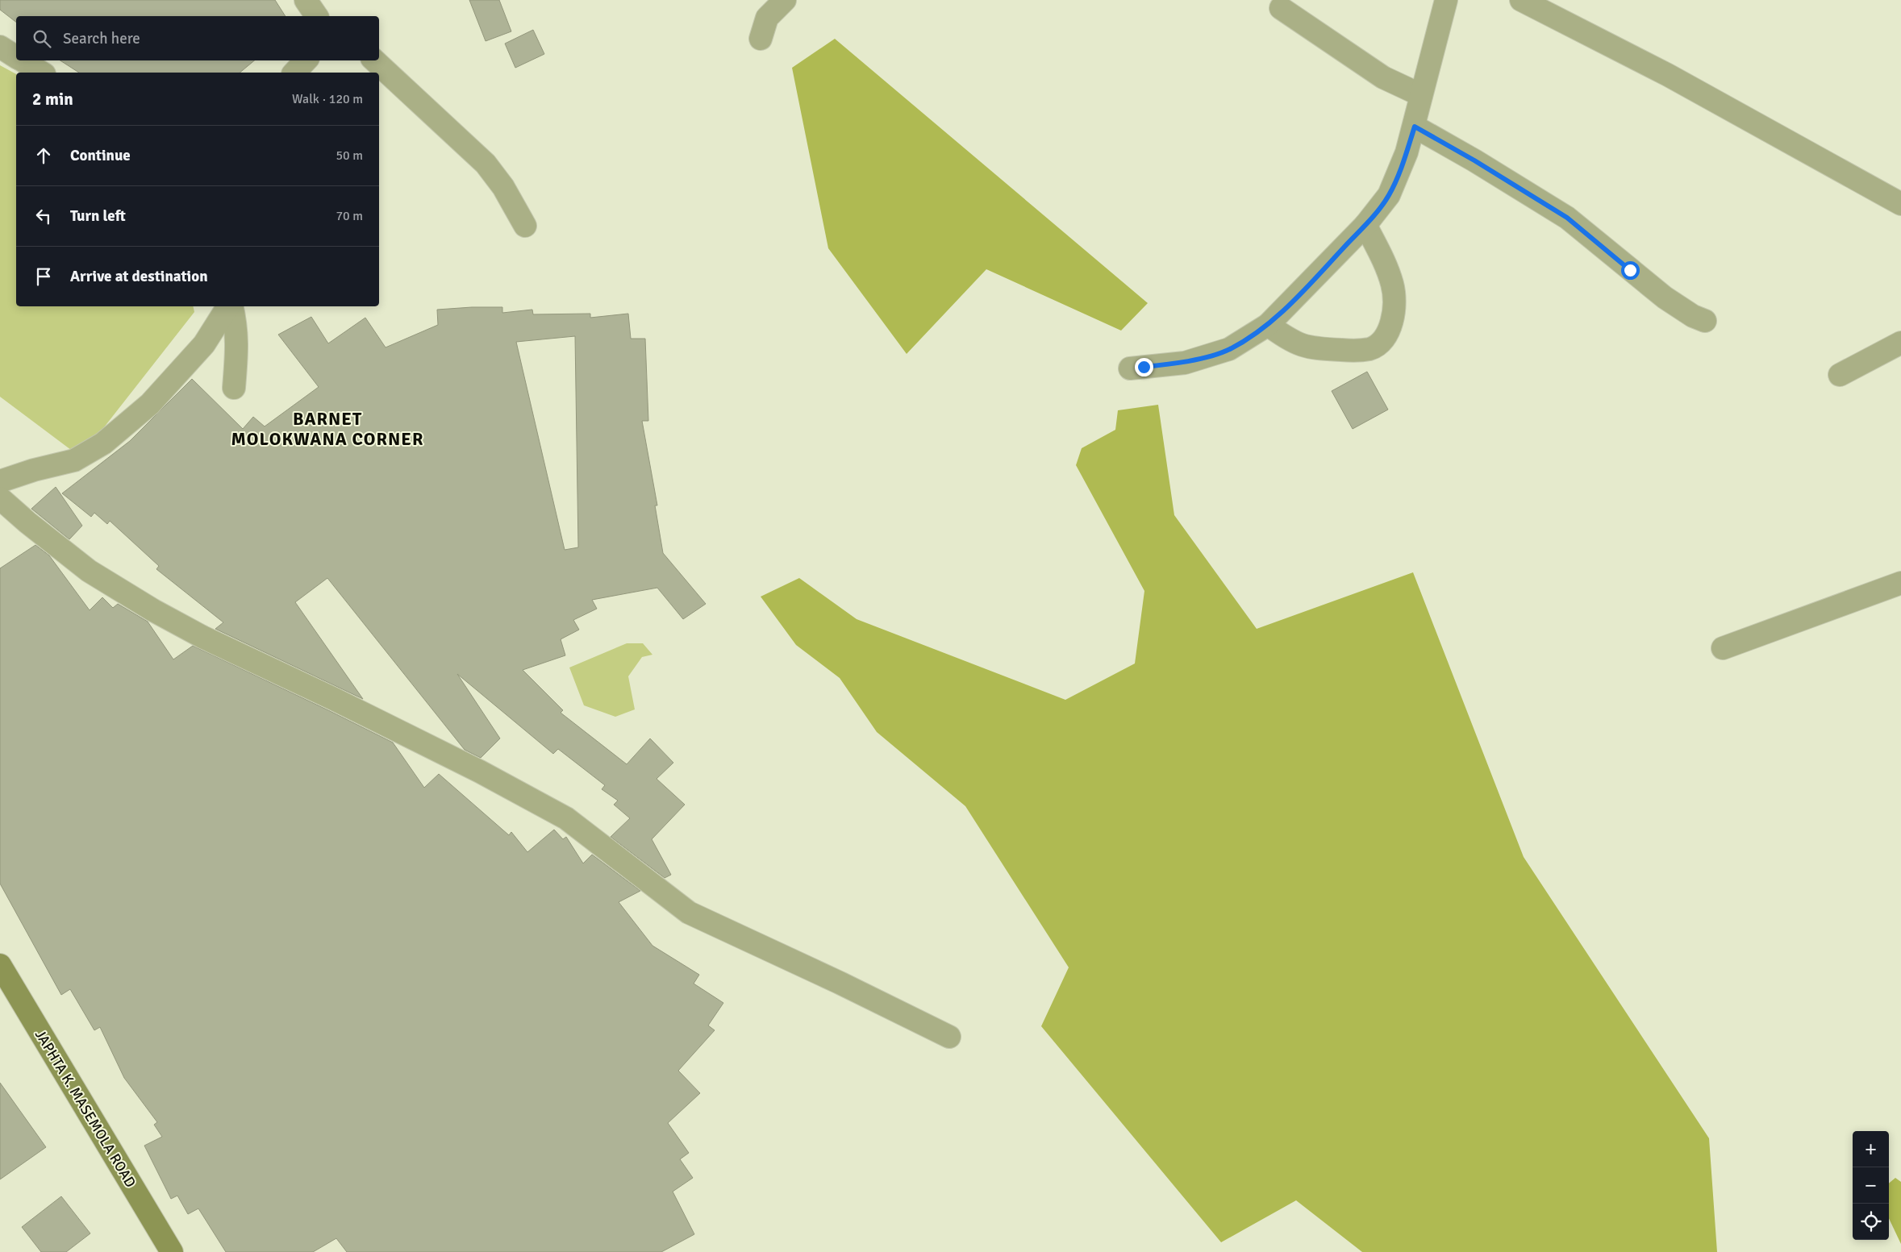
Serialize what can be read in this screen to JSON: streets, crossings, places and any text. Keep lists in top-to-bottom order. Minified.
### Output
{"streets":{"main road":["JAPHTA K. MASEMOLA ROAD"]},"districts":["BARNET MOLOKWANA CORNER"],"page":{"search":"Search here","heading":["2 min","Walk · 120 m"],"list":[["Continue","50 m"],["Turn left","70 m"],"Arrive at destination"],"map_buttons":["+","−"]}}
